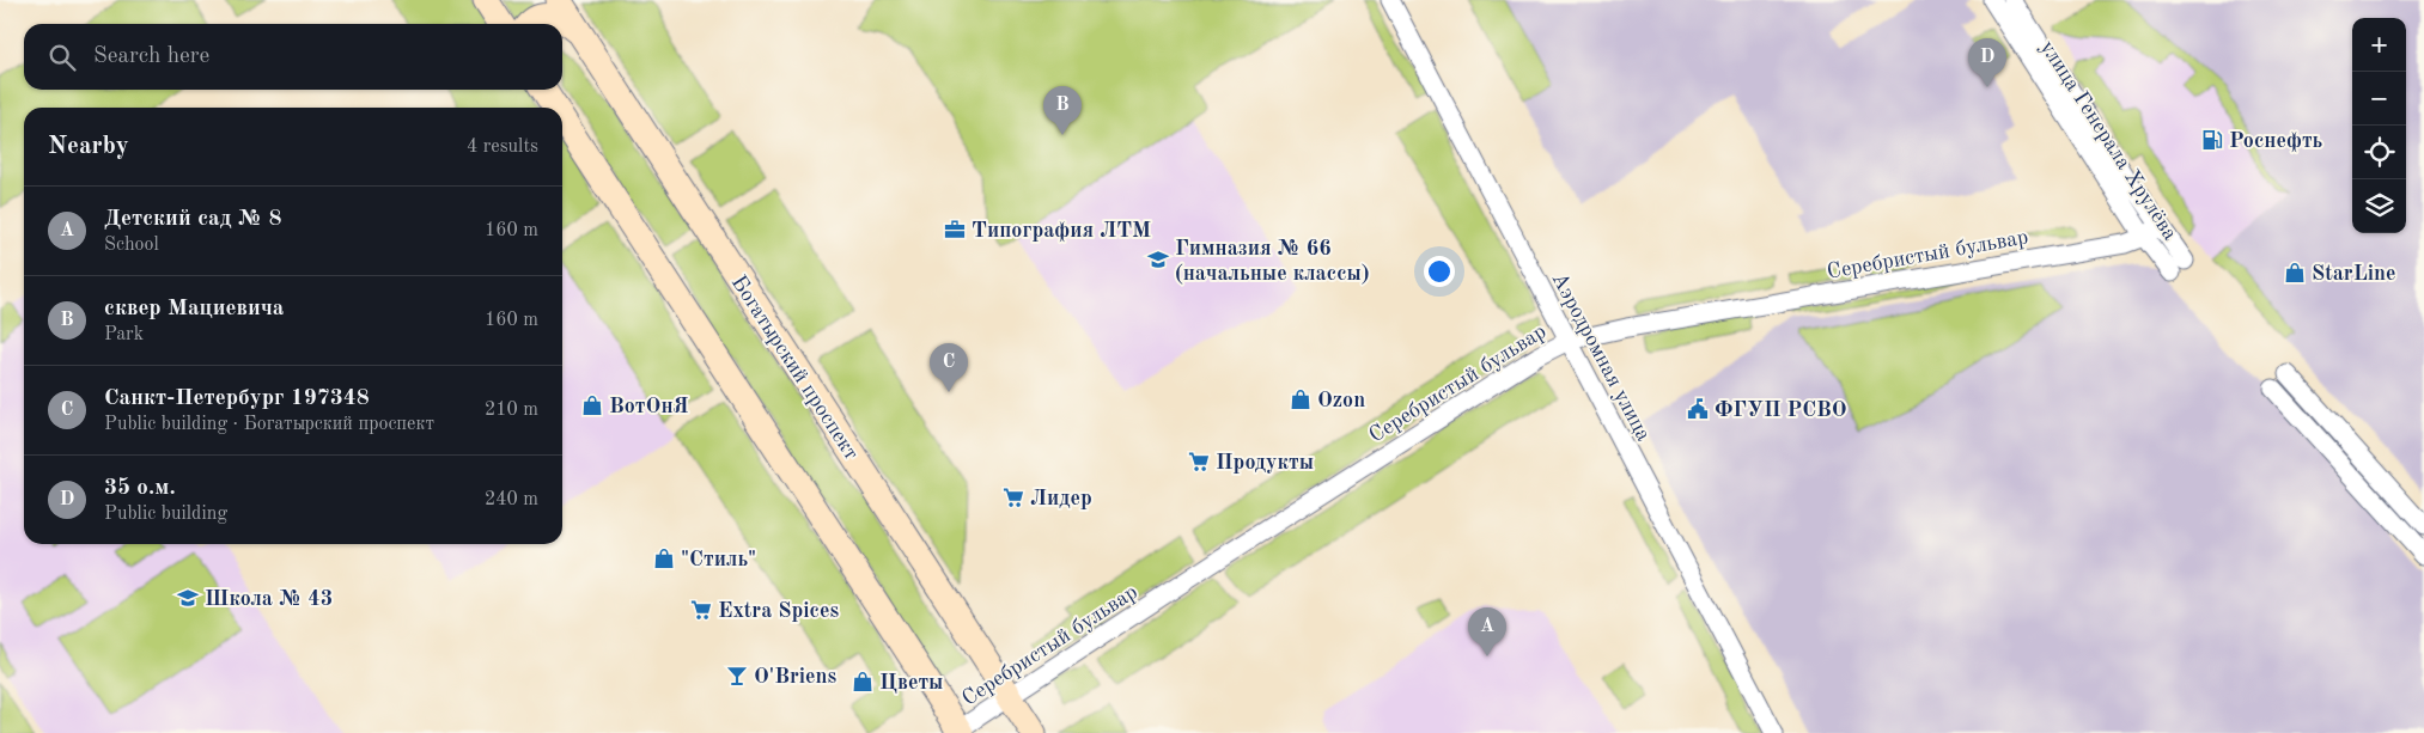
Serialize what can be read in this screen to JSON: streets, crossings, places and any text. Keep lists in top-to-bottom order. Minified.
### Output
{"streets":{"main road":["Богатырский проспект"],"street":["улица Генерала Хрулёва","Серебристый бульвар","Аэродромная улица"]},"crossings":[["улица Генерала Хрулёва","Серебристый бульвар"],["Серебристый бульвар","Аэродромная улица"],["Серебристый бульвар","Богатырский проспект"]],"places":{"fuel station":["Роснефть"],"office":["Типография ЛТМ"],"school or university":["Гимназия № 66 (начальные классы)","Школа № 43"],"shop":["StarLine","Ozon","ВотОнЯ","\"Стиль\"","Цветы"],"public building":["ФГУП РСВО"],"supermarket":["Продукты","Лидер","Extra Spices"],"bar":["O'Briens"]},"page":{"map_buttons":["+","−"],"search":"Search here","pins":["D","B","C","A"],"heading":["Nearby","4 results"],"list":[{"mark":"A","name":"Детский сад № 8","note":"School","value":"160 m"},{"mark":"B","name":"сквер Мациевича","note":"Park","value":"160 m"},{"mark":"C","name":"Санкт-Петербург 197348","note":"Public building · Богатырский проспект","value":"210 m"},{"mark":"D","name":"35 о.м.","note":"Public building","value":"240 m"}]}}
